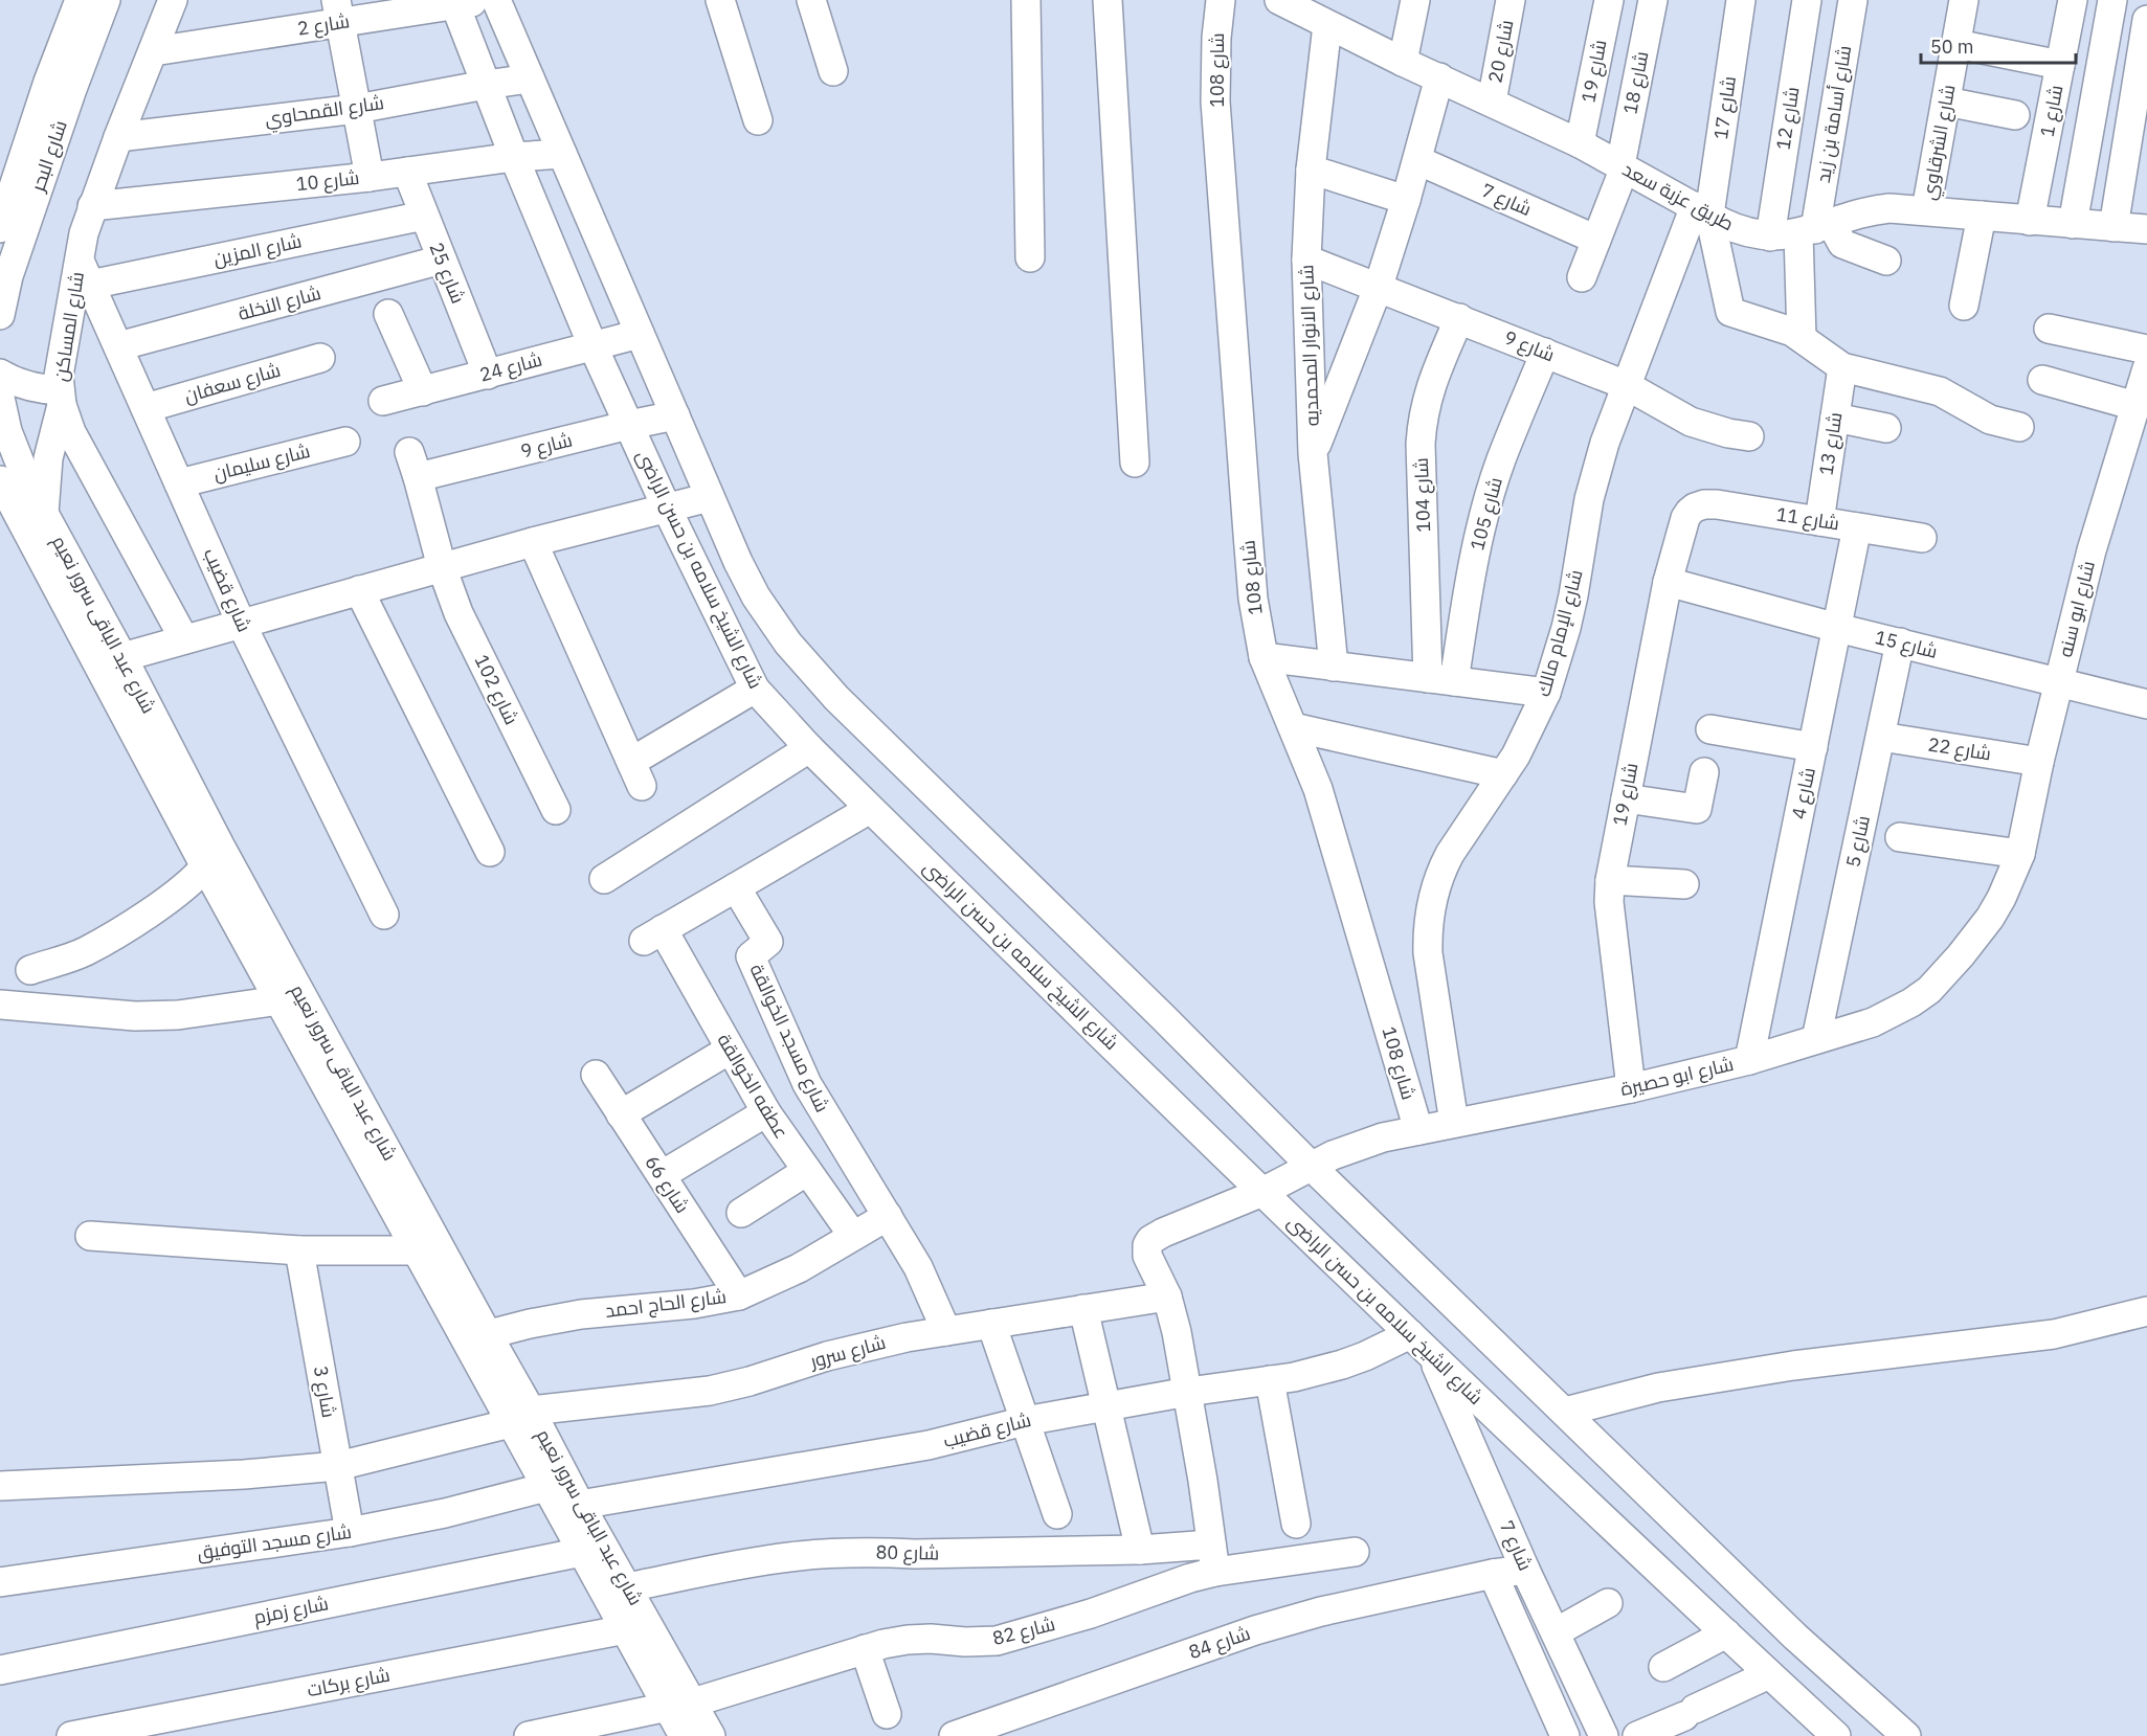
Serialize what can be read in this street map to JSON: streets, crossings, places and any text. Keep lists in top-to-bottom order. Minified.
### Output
{"streets":{"street":["شارع 2","شارع 20","شارع 108","شارع 19","شارع 18","شارع 17","شارع القمحاوي","شارع 1","شارع أسامة بن زيد","شارع 12","شارع الشرقاوي","شارع البحر","شارع 10","طريق عزبة سعد","شارع 7","شارع المزين","شارع 25","شارع النخلة","شارع المساكن","شارع الانوار المحمديه","شارع 9","شارع 24","شارع سعفان","شارع 13","شارع سليمان","شارع 104","شارع 105","شارع 11","شارع الشيخ سلامه بن حسن الراضى","شارع قضيب","شارع ابو سنه","شارع عبد الباقى سرور نعيم","شارع الإمام مالك","شارع 15","شارع 102","شارع 22","شارع 4","شارع 5","شارع مسجد الخوالقة","شارع ابو حصيرة","عطفه الخوالقة","شارع 66","شارع الحاج احمد","شارع سرور","شارع 3","شارع مسجد التوفيق","شارع 80","شارع زمزم","شارع 82","شارع 84","شارع بركات"]},"crossings":[["شارع 2","شارع المساكن"],["شارع 2","شارع الشيخ سلامه بن حسن الراضى"],["شارع 20","طريق عزبة سعد"],["شارع 108","شارع ابو حصيرة"],["شارع 19","طريق عزبة سعد"],["شارع 19","شارع 11"],["شارع 19","شارع 15"],["شارع 19","شارع ابو حصيرة"],["شارع 18","طريق عزبة سعد"],["شارع 18","شارع 7"],["شارع 17","طريق عزبة سعد"],["شارع 17","شارع الإمام مالك"],["شارع القمحاوي","شارع المساكن"],["شارع القمحاوي","شارع الشيخ سلامه بن حسن الراضى"],["شارع 1","طريق عزبة سعد"],["شارع أسامة بن زيد","طريق عزبة سعد"],["شارع 12","طريق عزبة سعد"],["شارع الشرقاوي","طريق عزبة سعد"],["شارع 10","شارع 25"],["شارع 10","شارع المساكن"],["شارع 10","شارع الشيخ سلامه بن حسن الراضى"],["طريق عزبة سعد","شارع الانوار المحمديه"],["طريق عزبة سعد","شارع الإمام مالك"],["شارع 7","شارع الشيخ سلامه بن حسن الراضى"],["شارع 7","شارع 84"],["شارع المزين","شارع 25"],["شارع المزين","شارع المساكن"],["شارع المزين","شارع قضيب"],["شارع 25","شارع النخلة"],["شارع 25","شارع 24"],["شارع النخلة","شارع قضيب"],["شارع المساكن","شارع قضيب"],["شارع الانوار المحمديه","شارع 9"],["شارع 9","شارع 104"],["شارع 9","شارع 105"],["شارع 9","شارع الشيخ سلامه بن حسن الراضى"],["شارع 9","شارع الإمام مالك"],["شارع 9","شارع 102"],["شارع 24","شارع الشيخ سلامه بن حسن الراضى"],["شارع سعفان","شارع قضيب"],["شارع 13","شارع 11"],["شارع سليمان","شارع قضيب"],["شارع 104","شارع 105"],["شارع 11","شارع 4"],["شارع الشيخ سلامه بن حسن الراضى","شارع قضيب"],["شارع الشيخ سلامه بن حسن الراضى","شارع ابو حصيرة"],["شارع قضيب","شارع عبد الباقى سرور نعيم"],["شارع قضيب","شارع مسجد التوفيق"],["شارع ابو سنه","شارع 15"],["شارع ابو سنه","شارع 22"],["شارع ابو سنه","شارع ابو حصيرة"],["شارع عبد الباقى سرور نعيم","شارع الحاج احمد"],["شارع عبد الباقى سرور نعيم","شارع سرور"],["شارع عبد الباقى سرور نعيم","شارع مسجد التوفيق"],["شارع عبد الباقى سرور نعيم","شارع 80"],["شارع عبد الباقى سرور نعيم","شارع زمزم"],["شارع عبد الباقى سرور نعيم","شارع 82"],["شارع عبد الباقى سرور نعيم","شارع بركات"],["شارع الإمام مالك","شارع ابو حصيرة"],["شارع 15","شارع 4"],["شارع 15","شارع 5"],["شارع 22","شارع 5"],["شارع 4","شارع ابو حصيرة"],["شارع 5","شارع ابو حصيرة"],["شارع مسجد الخوالقة","عطفه الخوالقة"],["شارع مسجد الخوالقة","شارع الحاج احمد"],["شارع مسجد الخوالقة","شارع سرور"],["شارع ابو حصيرة","شارع سرور"],["عطفه الخوالقة","شارع الحاج احمد"],["شارع 66","شارع الحاج احمد"],["شارع سرور","شارع 3"],["شارع 3","شارع مسجد التوفيق"],["شارع 80","شارع 82"]],"scale_bar":"50 m"}
